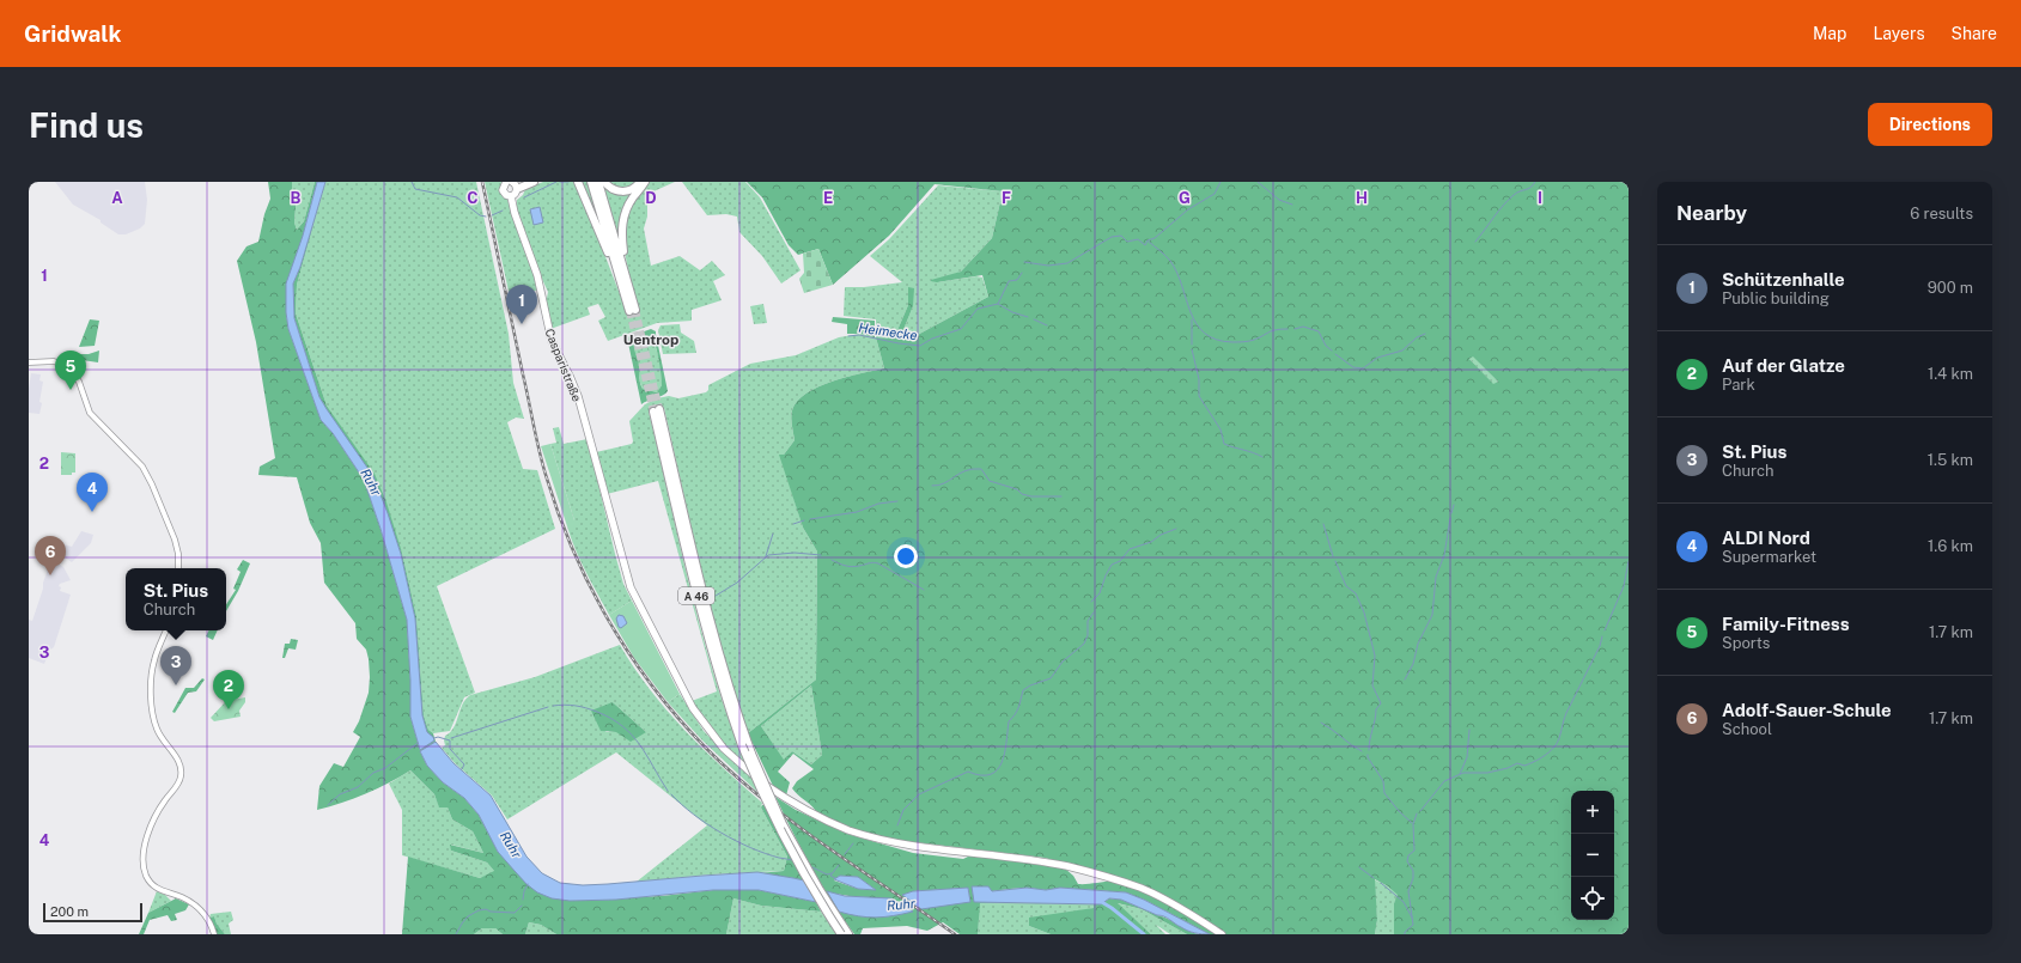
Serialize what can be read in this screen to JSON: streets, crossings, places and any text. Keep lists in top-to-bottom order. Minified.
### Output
{"streets":{"highway":["A 46"],"main road":["Casparistraße"]},"districts":["Uentrop"],"water":["Heimecke","Ruhr"],"scale_bar":"200 m","page":{"header":"Gridwalk","nav":["Map","Layers","Share"],"buttons":"Directions","title":"Find us","heading":["Nearby","6 results"],"list":[{"mark":"1","name":"Schützenhalle","note":"Public building","value":"900 m"},{"mark":"2","name":"Auf der Glatze","note":"Park","value":"1.4 km"},{"mark":"3","name":"St. Pius","note":"Church","value":"1.5 km"},{"mark":"4","name":"ALDI Nord","note":"Supermarket","value":"1.6 km"},{"mark":"5","name":"Family-Fitness","note":"Sports","value":"1.7 km"},{"mark":"6","name":"Adolf-Sauer-Schule","note":"School","value":"1.7 km"}],"pins":["1","5","4","6","3","2"],"popup":["St. Pius","Church"],"map_buttons":["+","−"],"scale":"200 m"},"grid":{"columns":["A","B","C","D","E","F","G","H","I"],"rows":["1","2","3","4"]}}
